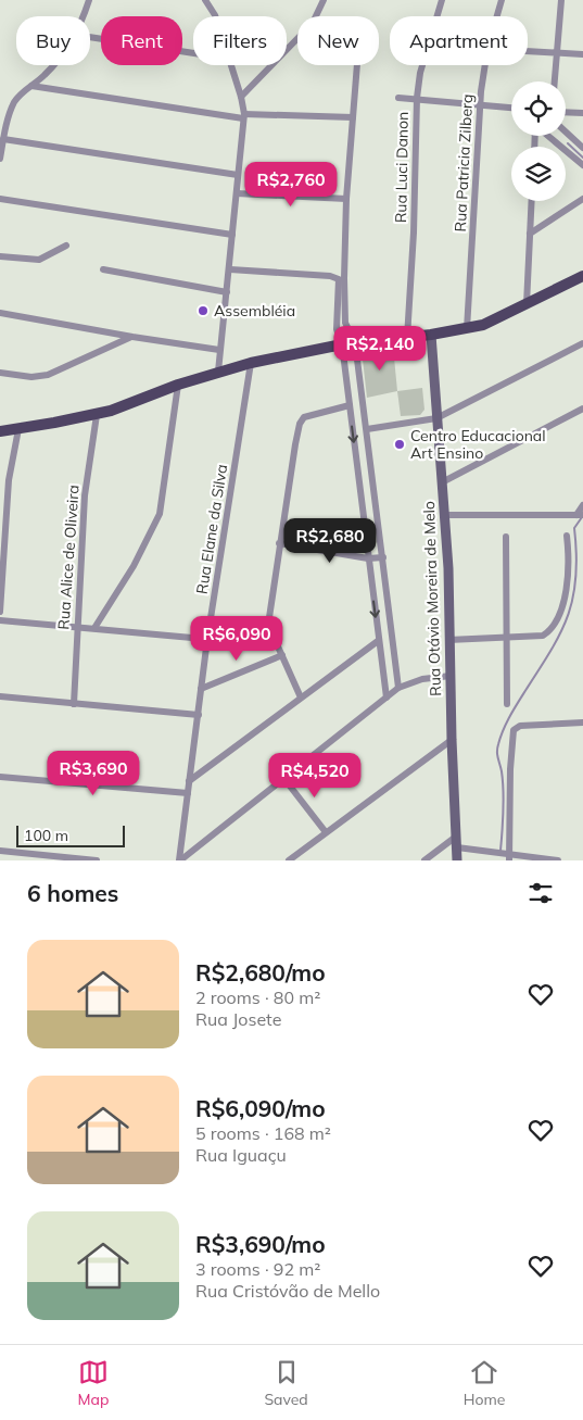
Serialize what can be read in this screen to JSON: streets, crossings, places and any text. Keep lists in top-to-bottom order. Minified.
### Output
{"streets":{"street":["Rua Patricia Zilberg","Rua Luci Danon","Rua Elane da Silva","Rua Alice de Oliveira","Rua Otávio Moreira de Melo"]},"places":["Assembléia","Centro Educacional Art Ensino"],"scale_bar":"100 m","page":{"chip":["Buy","Rent","Filters","New","Apartment"],"price":["R$2,760","R$2,140","R$2,680","R$6,090","R$3,690","R$4,520"],"scale":"100 m","heading":"6 homes","list":[{"name":"R$2,680/mo","note":"2 rooms · 80 m² · Rua Josete"},{"name":"R$6,090/mo","note":"5 rooms · 168 m² · Rua Iguaçu"},{"name":"R$3,690/mo","note":"3 rooms · 92 m² · Rua Cristóvão de Mello"}],"tabs":["Map","Saved","Home"]}}
